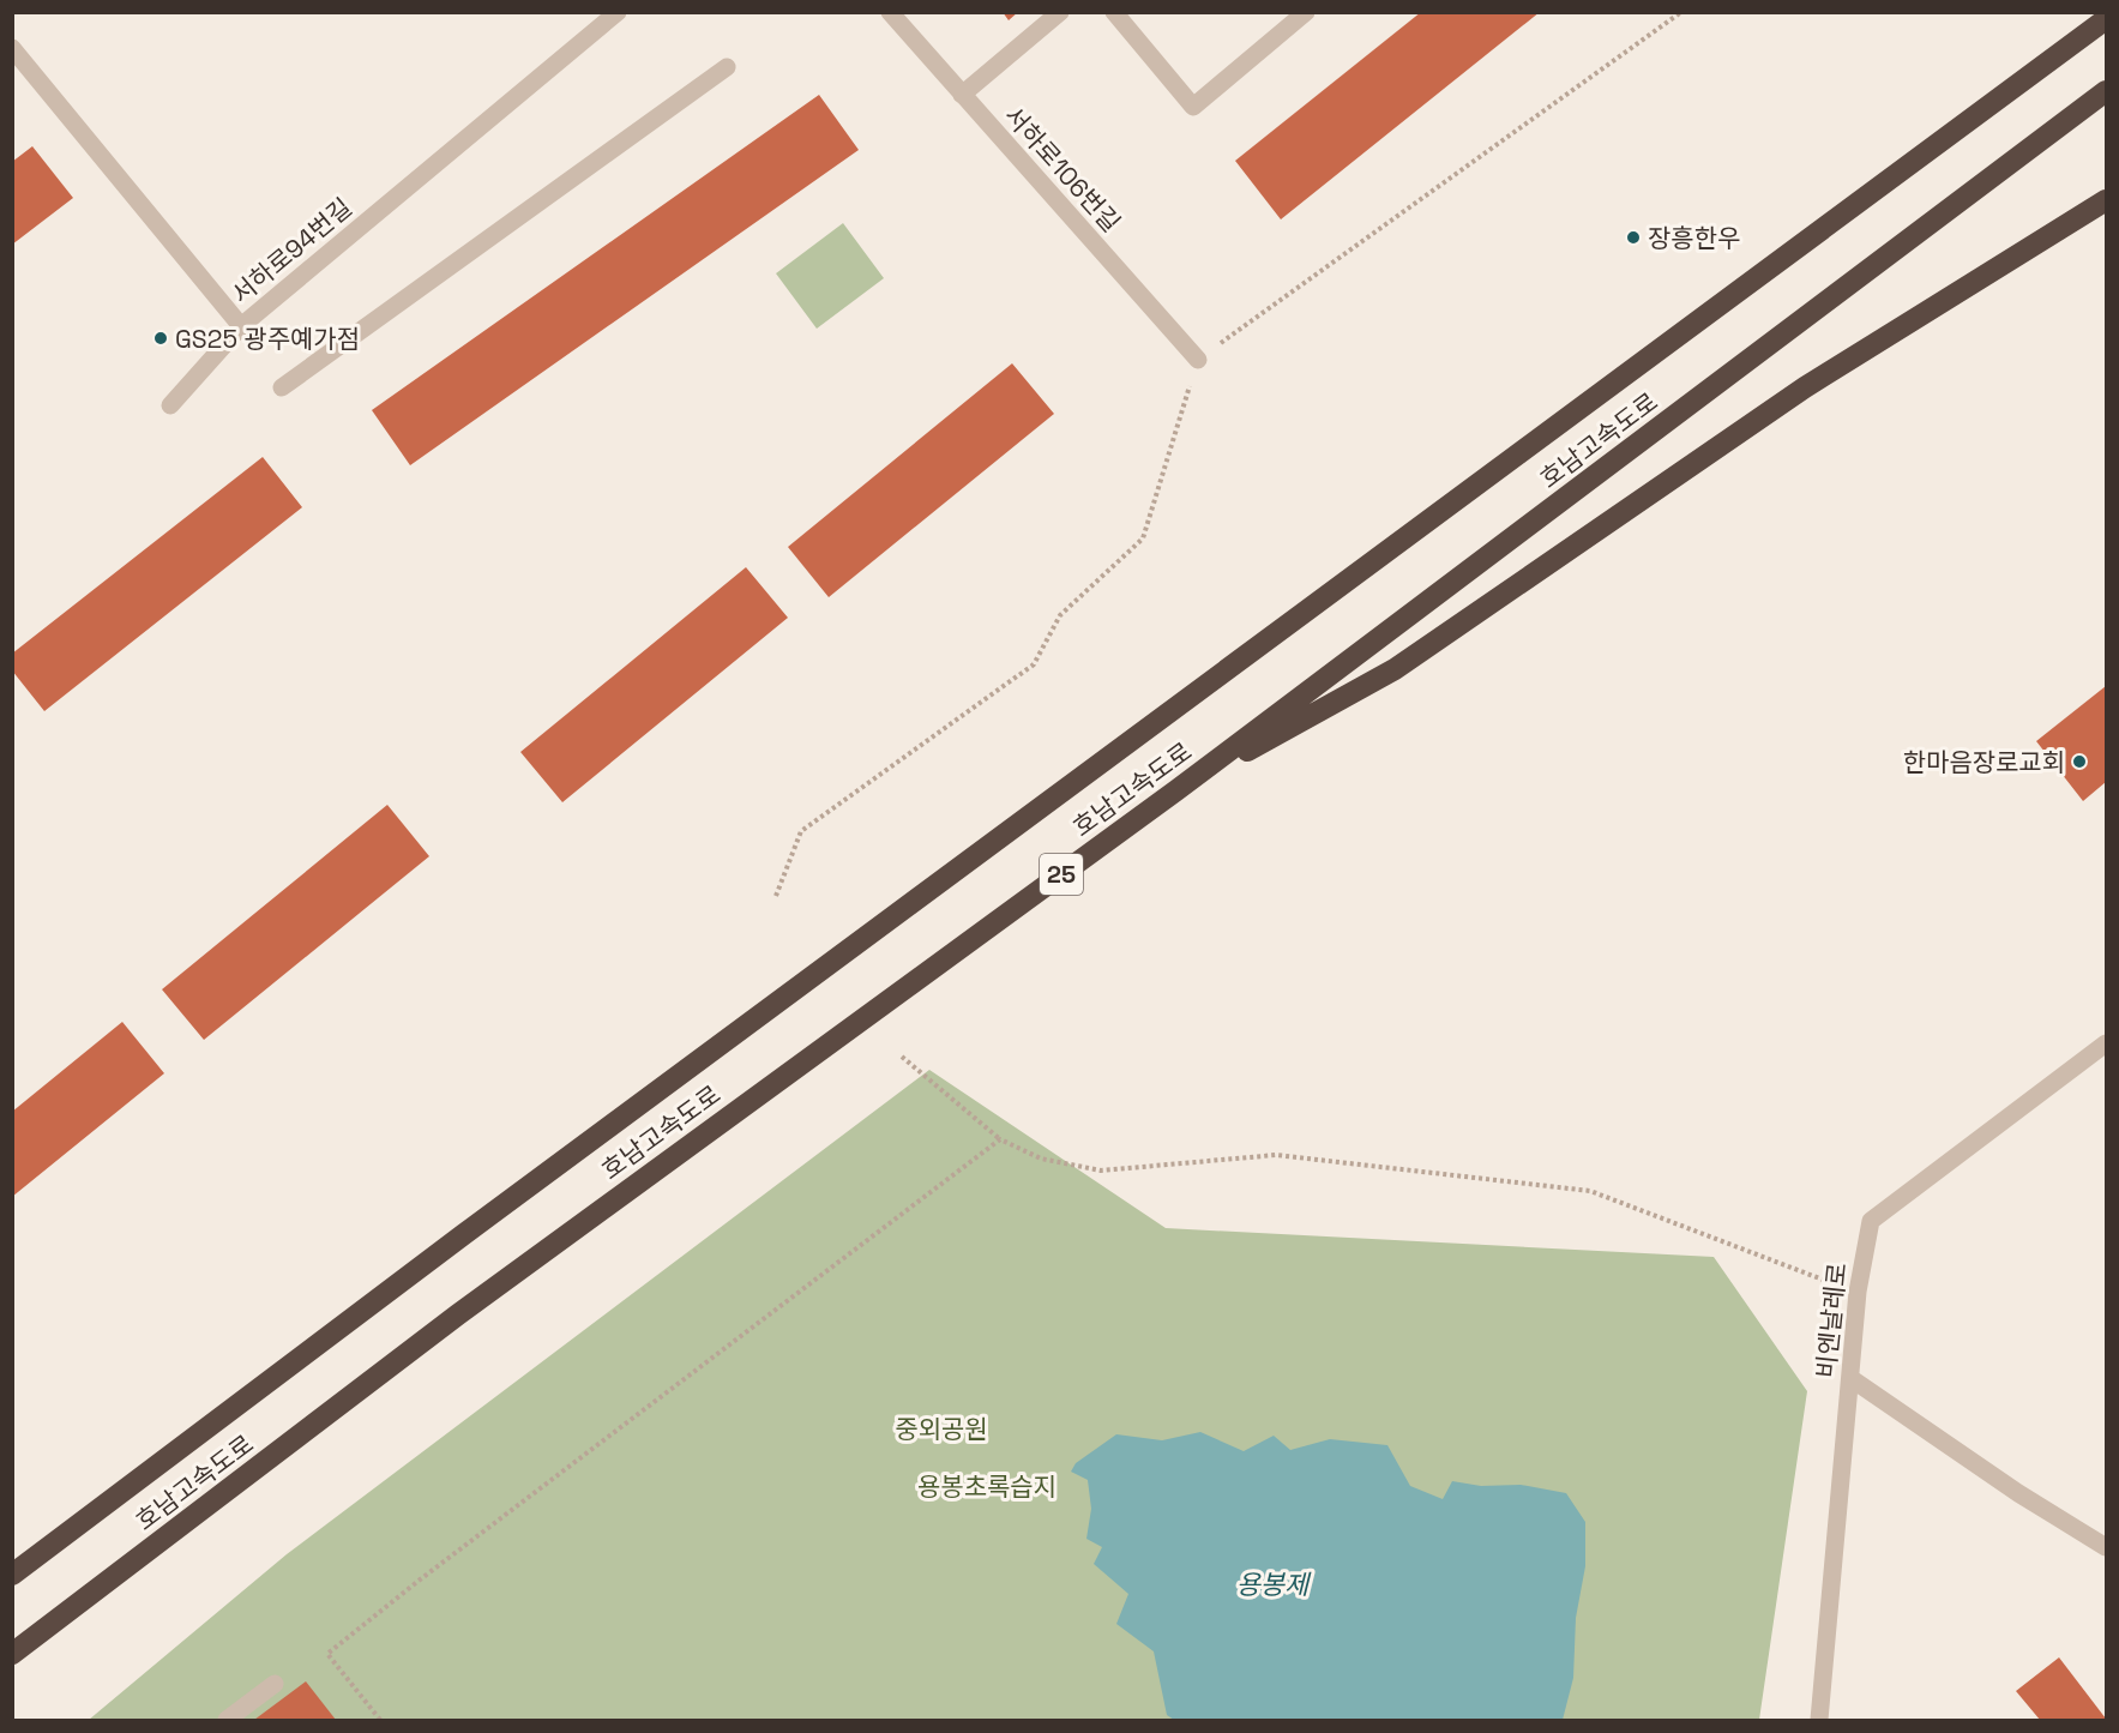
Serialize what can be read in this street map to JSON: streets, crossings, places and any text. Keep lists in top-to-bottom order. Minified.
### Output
{"streets":{"highway":["호남고속도로","25"],"street":["서하로106번길","서하로94번길","비엔날레로"]},"water":["용봉제"],"parks":["중외공원","용봉초록습지"],"places":["장흥한우","GS25 광주예가점","한마음장로교회"]}
